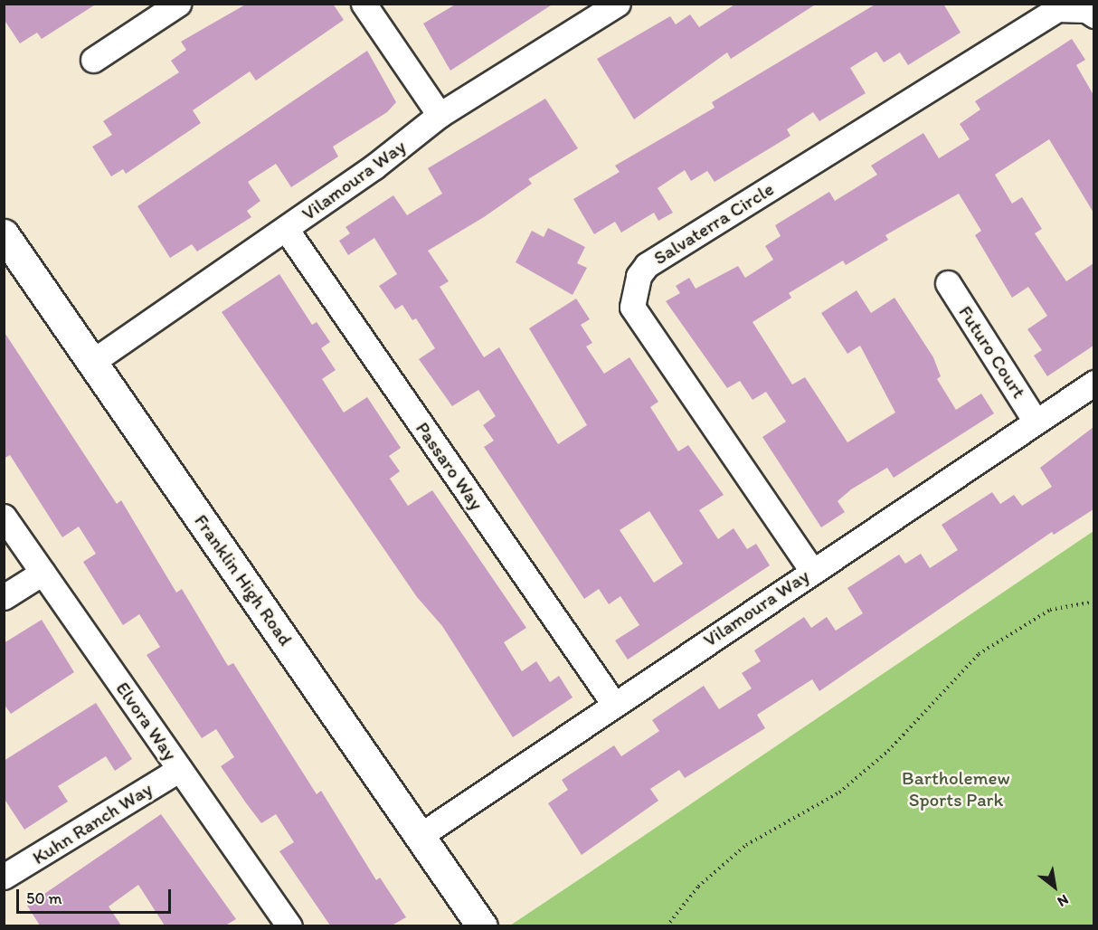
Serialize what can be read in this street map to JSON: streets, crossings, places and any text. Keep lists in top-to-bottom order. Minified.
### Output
{"streets":{"street":["Vilamoura Way","Salvaterra Circle","Futuro Court","Passaro Way","Franklin High Road","Elvora Way","Kuhn Ranch Way"]},"crossings":[["Vilamoura Way","Salvaterra Circle"],["Vilamoura Way","Futuro Court"],["Vilamoura Way","Passaro Way"],["Vilamoura Way","Franklin High Road"],["Elvora Way","Kuhn Ranch Way"]],"parks":["Bartholemew Sports Park"],"scale_bar":"50 m","north":"bottom right"}
